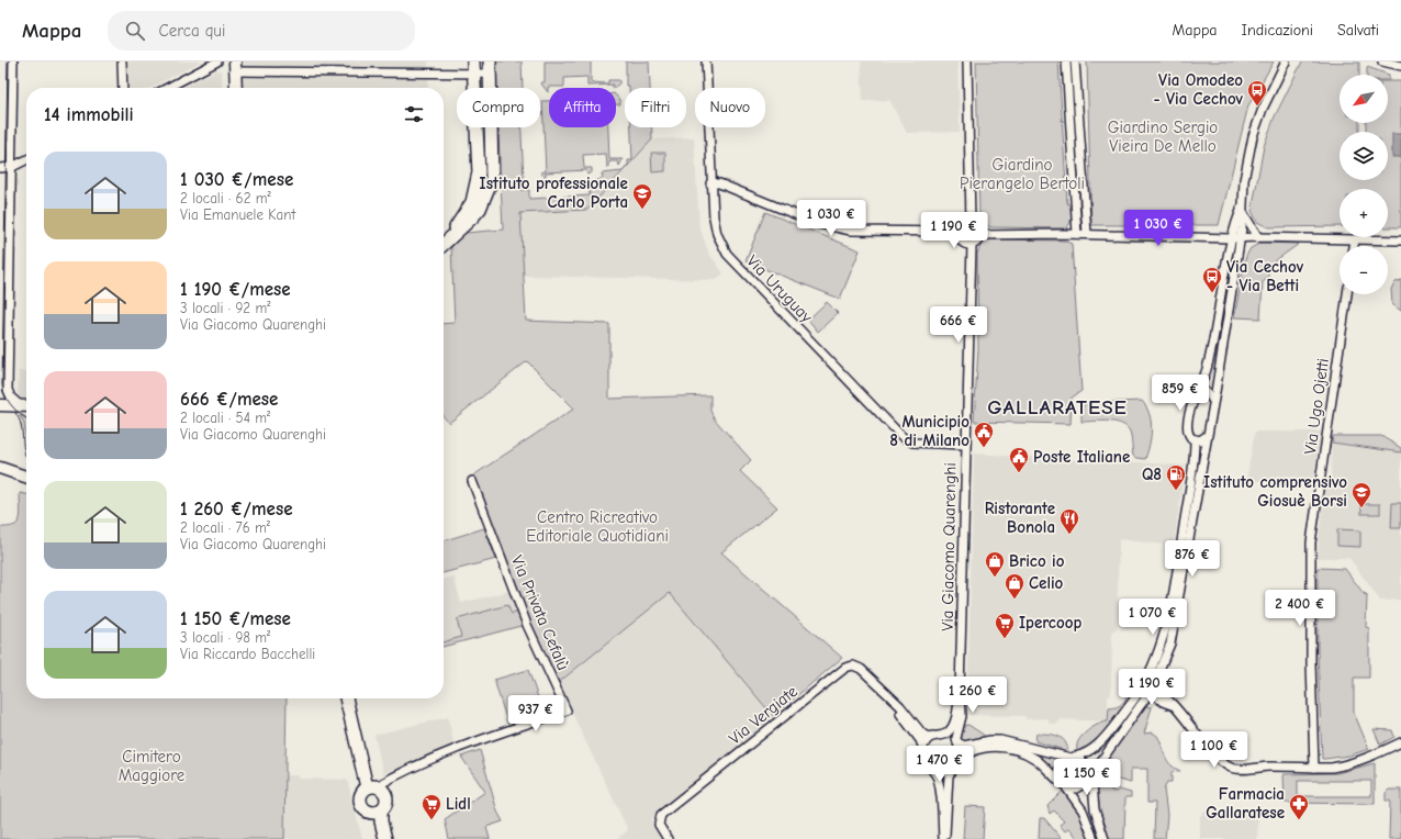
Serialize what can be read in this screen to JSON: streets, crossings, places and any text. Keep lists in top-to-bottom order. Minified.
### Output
{"streets":{"street":["Via Uruguay","Via Ugo Ojetti","Via Giacomo Quarenghi","Via Privata Cefalù","Via Vergiate"]},"crossings":[["Via Uruguay","Via Giacomo Quarenghi"],["Via Giacomo Quarenghi","Via Vergiate"]],"districts":["GALLARATESE"],"parks":["Giardino Sergio Vieira De Mello","Giardino Pierangelo Bertoli","Centro Ricreativo Editoriale Quotidiani","Cimitero Maggiore"],"places":{"bus stop":["Via Omodeo - Via Cechov","Via Cechov - Via Betti"],"school or university":["Istituto professionale Carlo Porta","Istituto comprensivo Giosuè Borsi"],"public building":["Municipio 8 di Milano","Poste Italiane"],"fuel station":["Q8"],"restaurant":["Ristorante Bonola"],"shop":["Brico io","Celio"],"supermarket":["Ipercoop","Lidl"],"pharmacy":["Farmacia Gallaratese"]},"north":"bottom left","page":{"header":"Mappa","search":"Cerca qui","nav":["Mappa","Indicazioni","Salvati"],"map_buttons":["+","−"],"chip":["Compra","Affitta","Filtri","Nuovo"],"heading":"14 immobili","list":[{"name":"1 030 €/mese","note":"2 locali · 62 m² · Via Emanuele Kant"},{"name":"1 190 €/mese","note":"3 locali · 92 m² · Via Giacomo Quarenghi"},{"name":"666 €/mese","note":"2 locali · 54 m² · Via Giacomo Quarenghi"},{"name":"1 260 €/mese","note":"2 locali · 76 m² · Via Giacomo Quarenghi"},{"name":"1 150 €/mese","note":"3 locali · 98 m² · Via Riccardo Bacchelli"}],"price":["1 030 €","1 030 €","1 190 €","666 €","859 €","876 €","2 400 €","1 070 €","1 190 €","1 260 €","937 €","1 100 €","1 470 €","1 150 €"]}}
